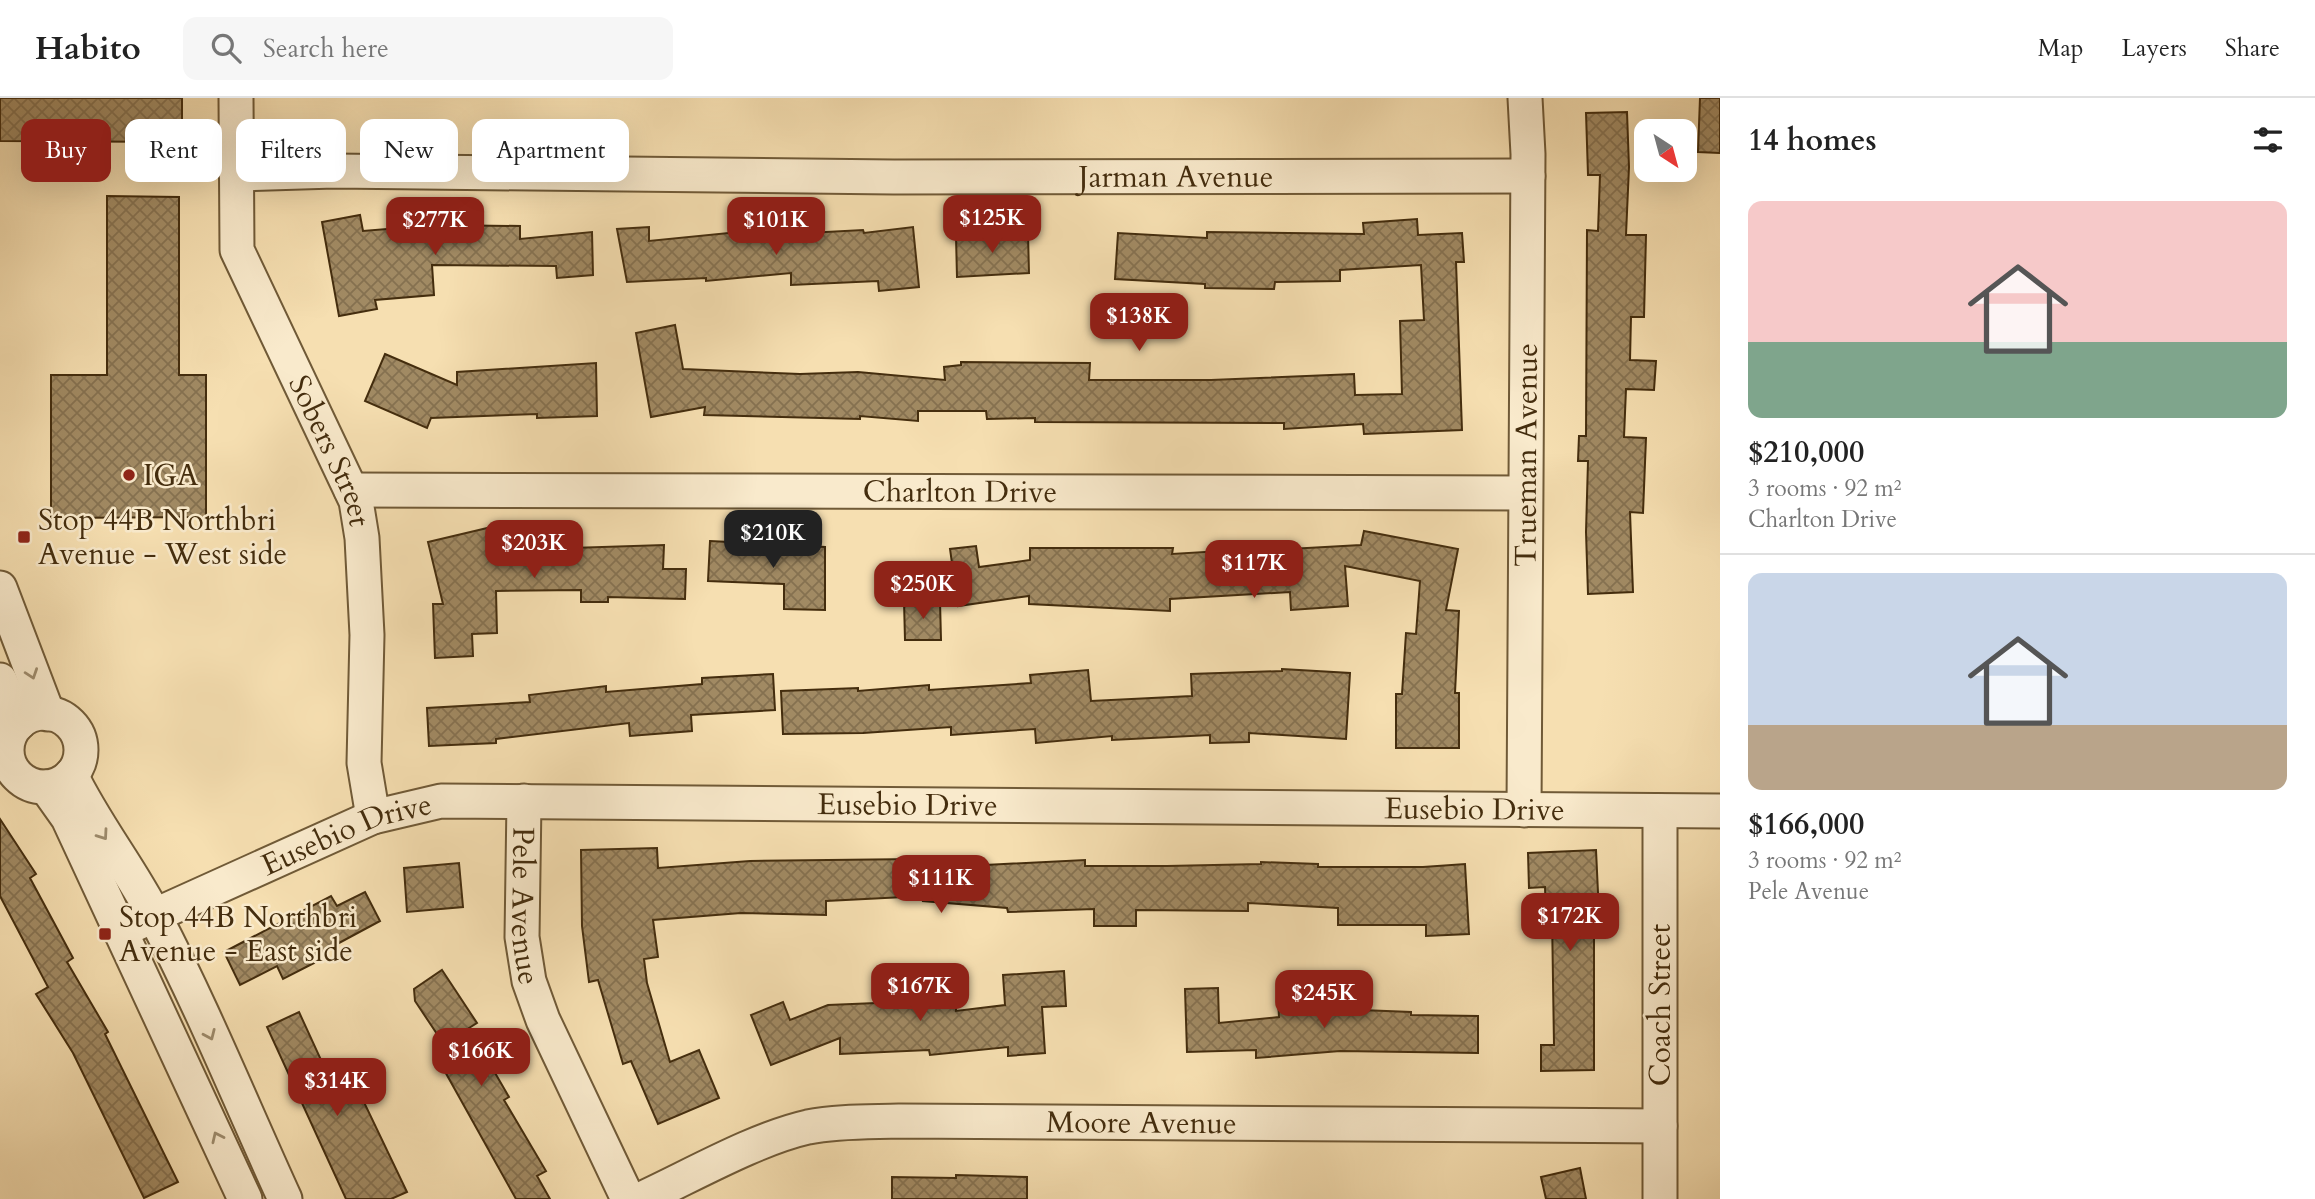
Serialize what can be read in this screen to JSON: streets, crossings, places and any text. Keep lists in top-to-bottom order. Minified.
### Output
{"streets":{"street":["Jarman Avenue","Sobers Street","Trueman Avenue","Charlton Drive","Eusebio Drive","Pele Avenue","Coach Street","Moore Avenue"]},"crossings":[["Jarman Avenue","Trueman Avenue"],["Sobers Street","Charlton Drive"],["Sobers Street","Eusebio Drive"],["Trueman Avenue","Charlton Drive"],["Trueman Avenue","Eusebio Drive"],["Eusebio Drive","Pele Avenue"],["Eusebio Drive","Coach Street"],["Coach Street","Moore Avenue"]],"places":{"other":["IGA"],"transit":["Stop 44B Northbri Avenue - West side","Stop 44B Northbri Avenue - East side"]},"north":"bottom right","page":{"header":"Habito","search":"Search here","nav":["Map","Layers","Share"],"heading":"14 homes","chip":["Buy","Rent","Filters","New","Apartment"],"list":[{"name":"$210,000","note":"3 rooms · 92 m² · Charlton Drive"},{"name":"$166,000","note":"3 rooms · 92 m² · Pele Avenue"}],"price":["$125K","$277K","$101K","$138K","$210K","$203K","$117K","$250K","$111K","$172K","$167K","$245K","$166K","$314K"]}}
